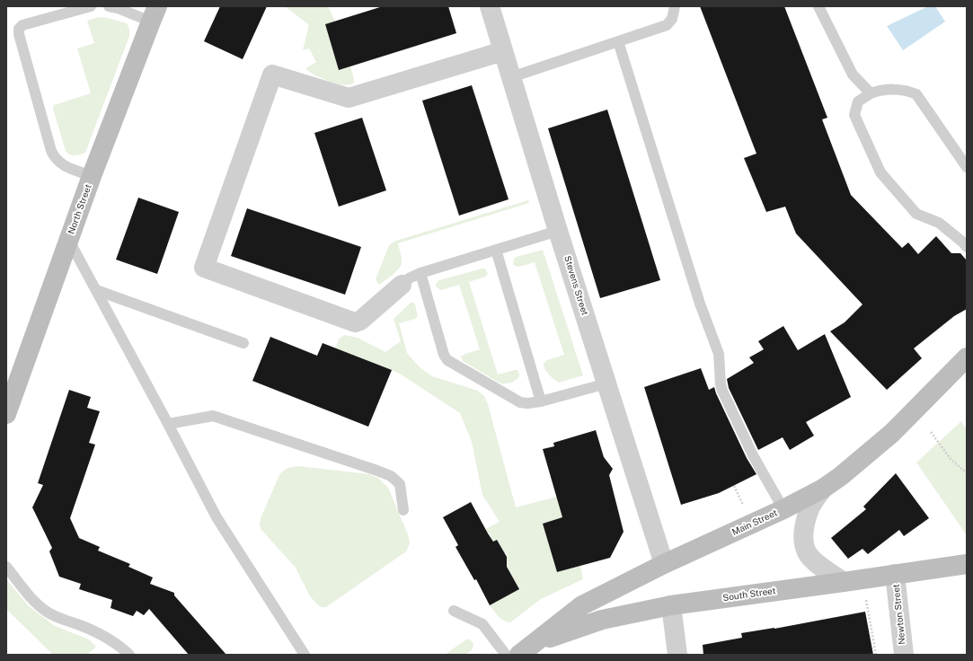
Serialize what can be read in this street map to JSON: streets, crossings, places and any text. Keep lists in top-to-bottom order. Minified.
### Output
{"streets":{"main road":["North Street","Main Street","South Street"],"street":["Stevens Street","Newton Street"]},"crossings":[["Stevens Street","Main Street"],["Main Street","South Street"],["South Street","Newton Street"]]}
